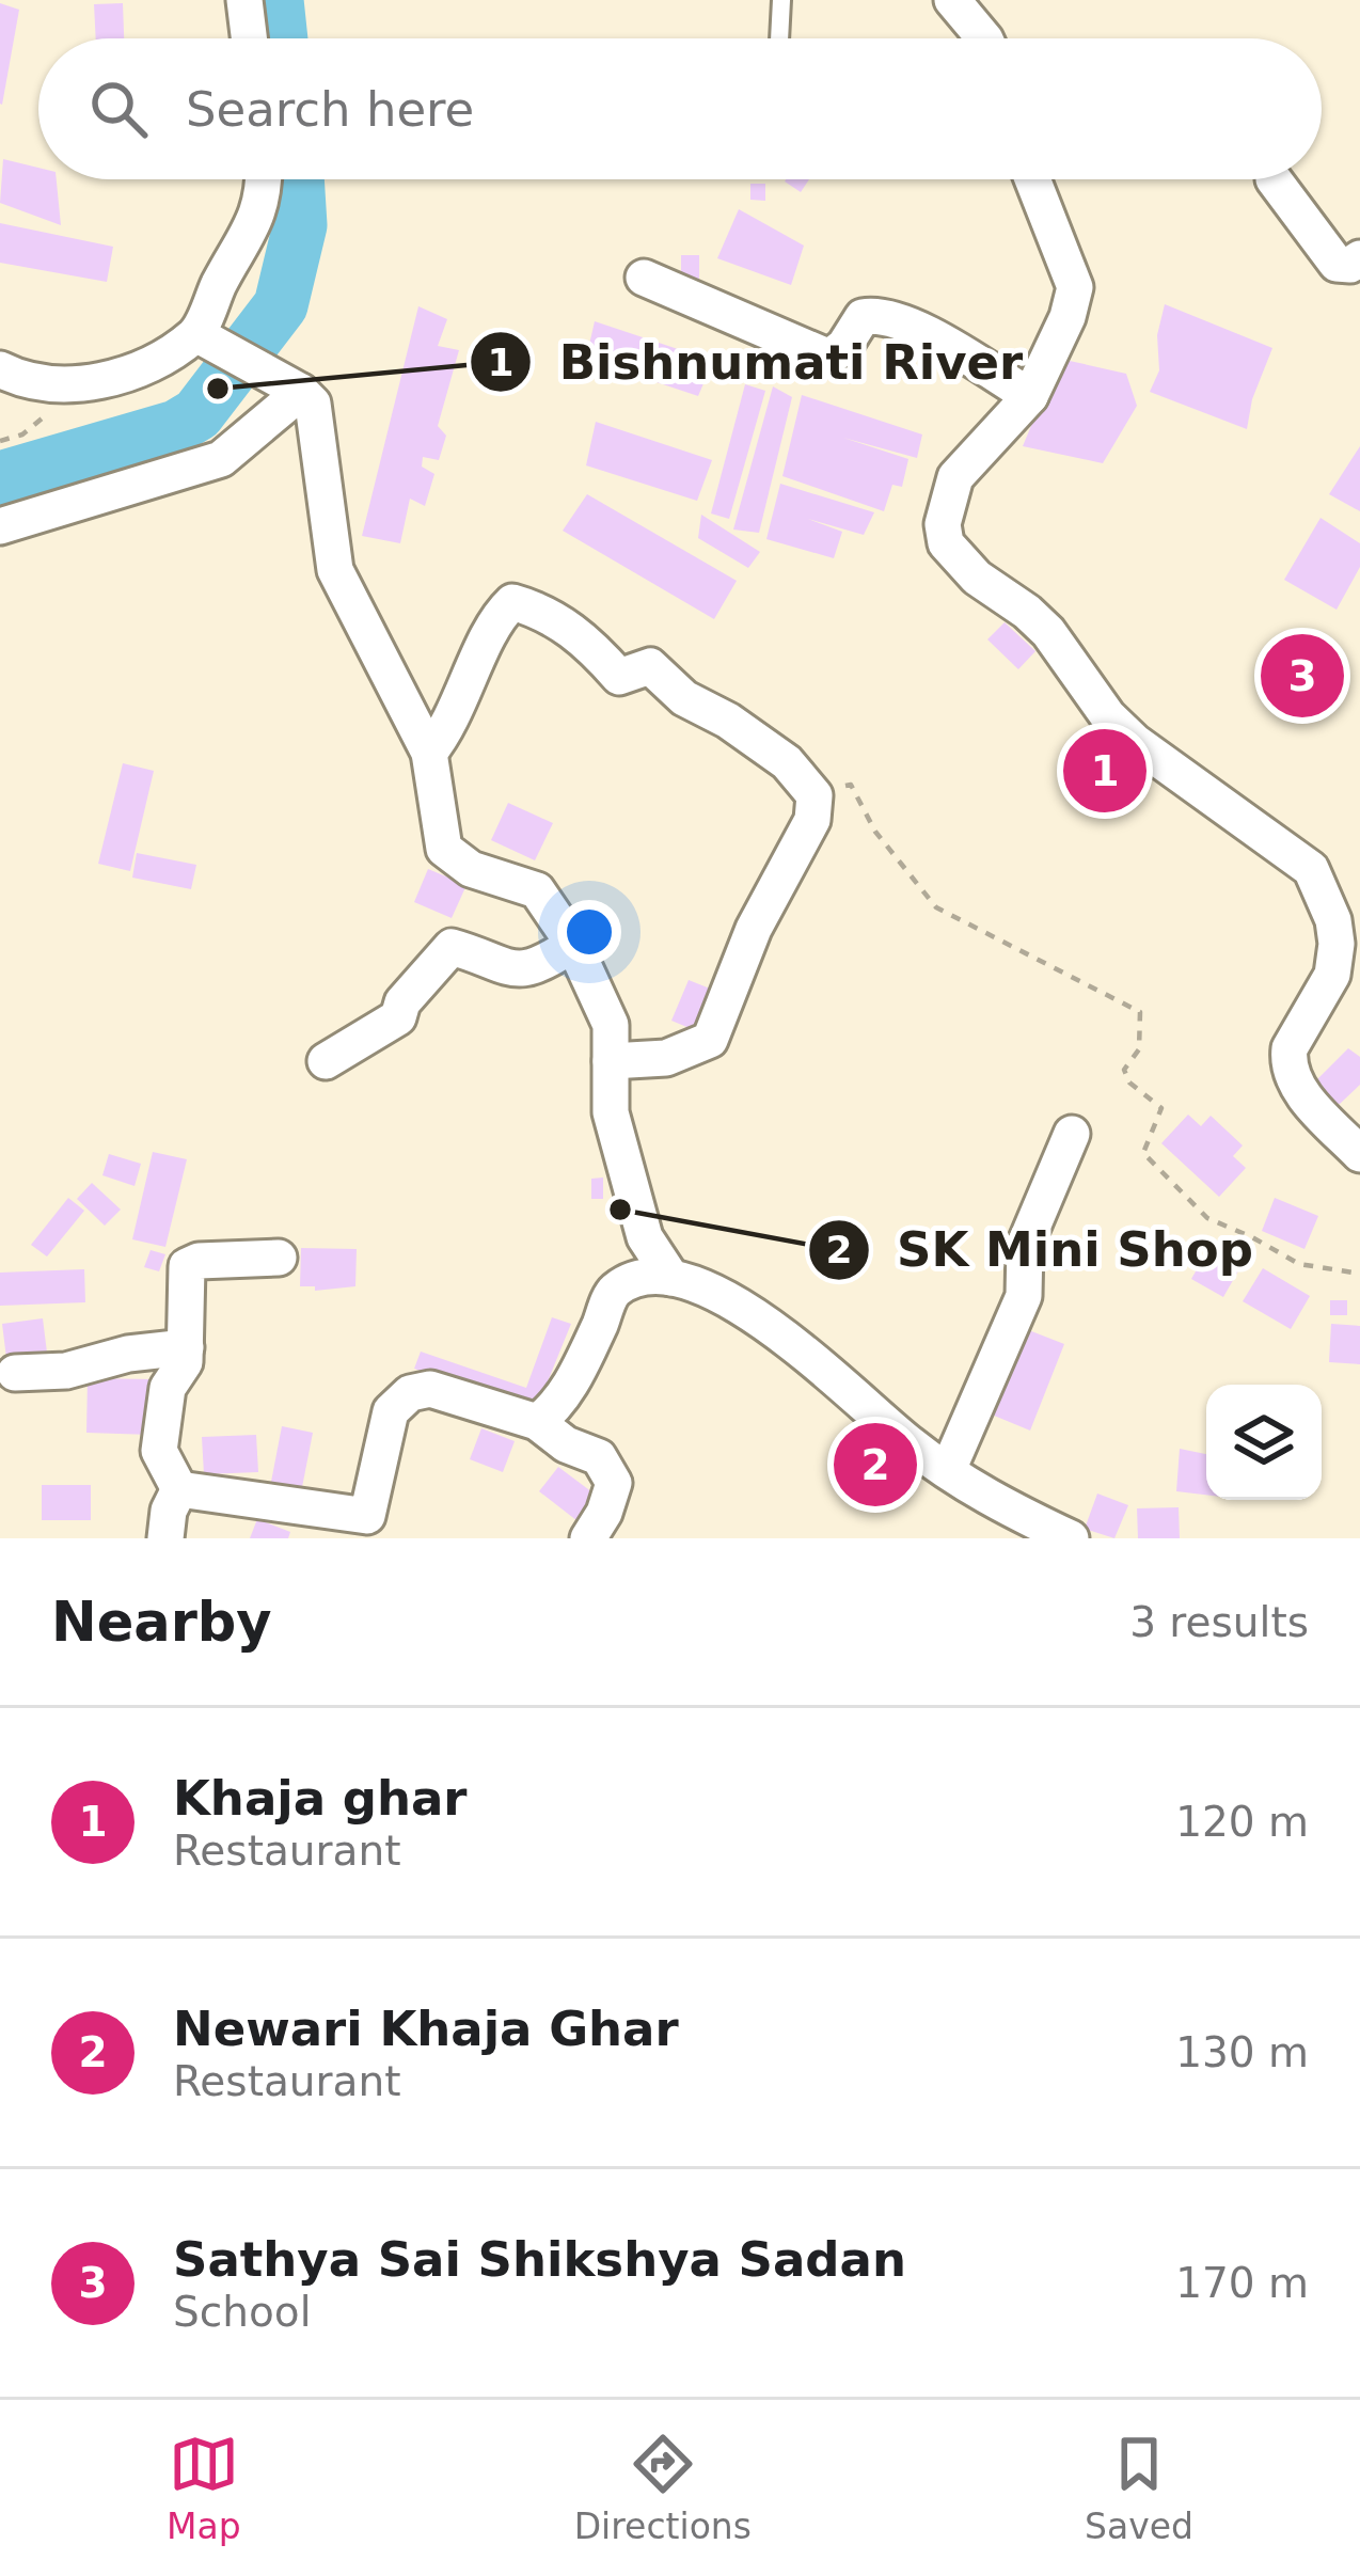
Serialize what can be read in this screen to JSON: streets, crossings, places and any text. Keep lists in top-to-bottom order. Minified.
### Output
{"places":["Bishnumati River","SK Mini Shop"],"page":{"search":"Search here","pins":["3","1","2"],"heading":["Nearby","3 results"],"list":[{"mark":"1","name":"Khaja ghar","note":"Restaurant","value":"120 m"},{"mark":"2","name":"Newari Khaja Ghar","note":"Restaurant","value":"130 m"},{"mark":"3","name":"Sathya Sai Shikshya Sadan","note":"School","value":"170 m"}],"nav":["Map","Directions","Saved"]}}
